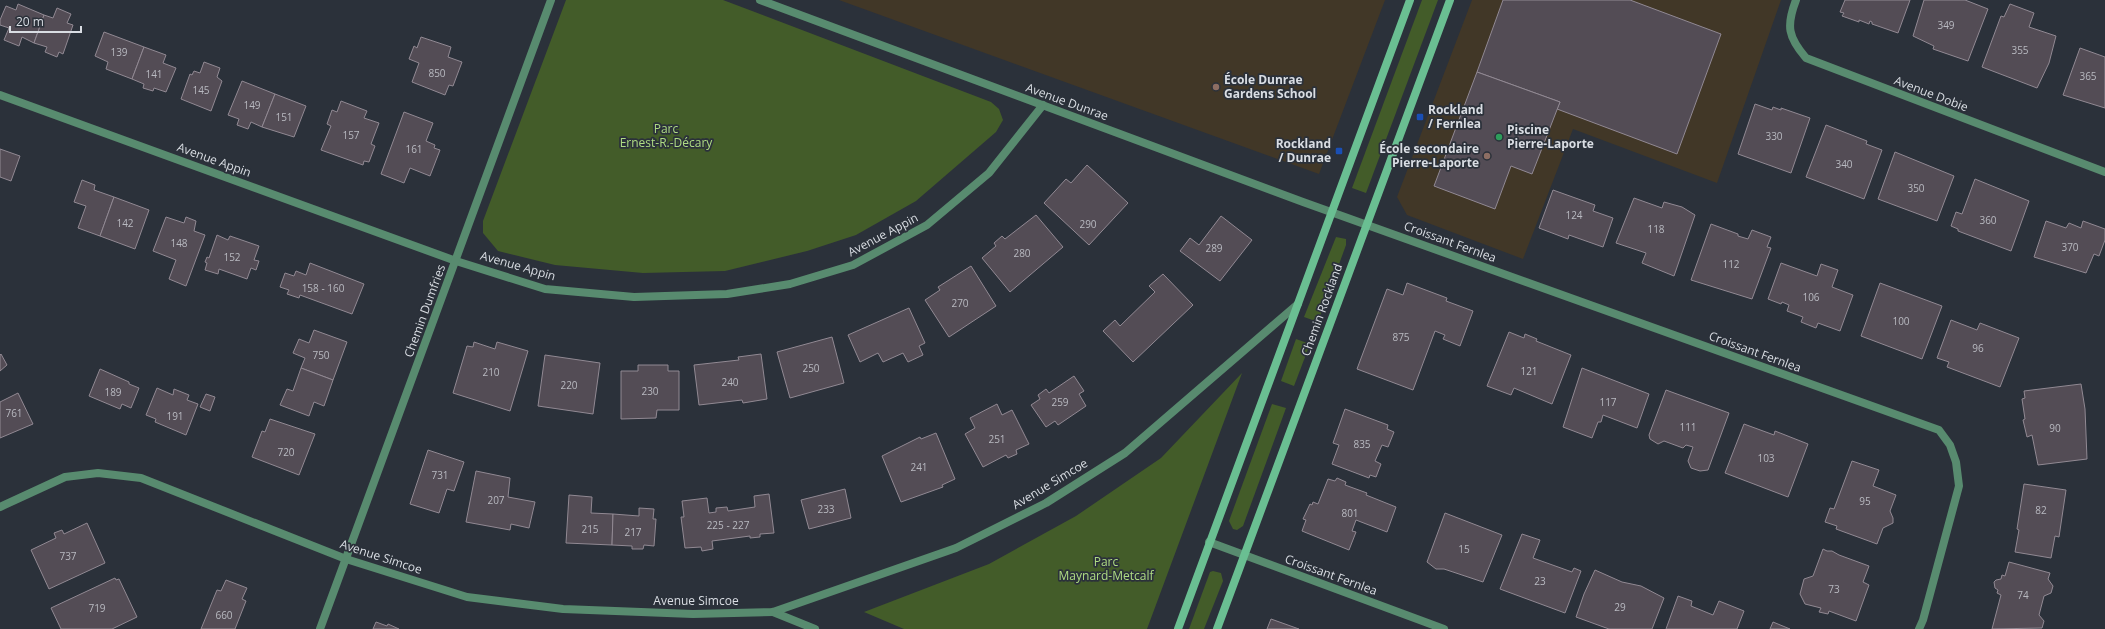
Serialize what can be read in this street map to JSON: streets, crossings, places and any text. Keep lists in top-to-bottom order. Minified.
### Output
{"streets":{"street":["Avenue Dobie","Avenue Dunrae","Avenue Appin","Croissant Fernlea","Chemin Rockland","Chemin Dumfries","Avenue Simcoe"]},"crossings":[["Avenue Dunrae","Avenue Appin"],["Avenue Dunrae","Croissant Fernlea"],["Avenue Dunrae","Chemin Rockland"],["Avenue Appin","Chemin Dumfries"],["Croissant Fernlea","Chemin Rockland"],["Chemin Rockland","Avenue Simcoe"],["Chemin Dumfries","Avenue Simcoe"]],"parks":["Parc Ernest-R.-Décary","Parc Maynard-Metcalf"],"places":{"other":["École Dunrae Gardens School","Piscine Pierre-Laporte","École secondaire Pierre-Laporte"],"transit":["Rockland / Fernlea","Rockland / Dunrae"]},"house_numbers":["349","355","139","850","141","365","145","149","151","157","330","161","340","350","124","360","142","290","118","148","370","289","280","152","112","158 - 160","106","270","100","875","96","750","250","121","210","240","220","230","189","259","117","761","191","111","90","251","835","720","103","241","731","207","95","233","82","801","225 - 227","215","217","15","737","23","73","74","29","719","660"],"scale_bar":"20 m"}
